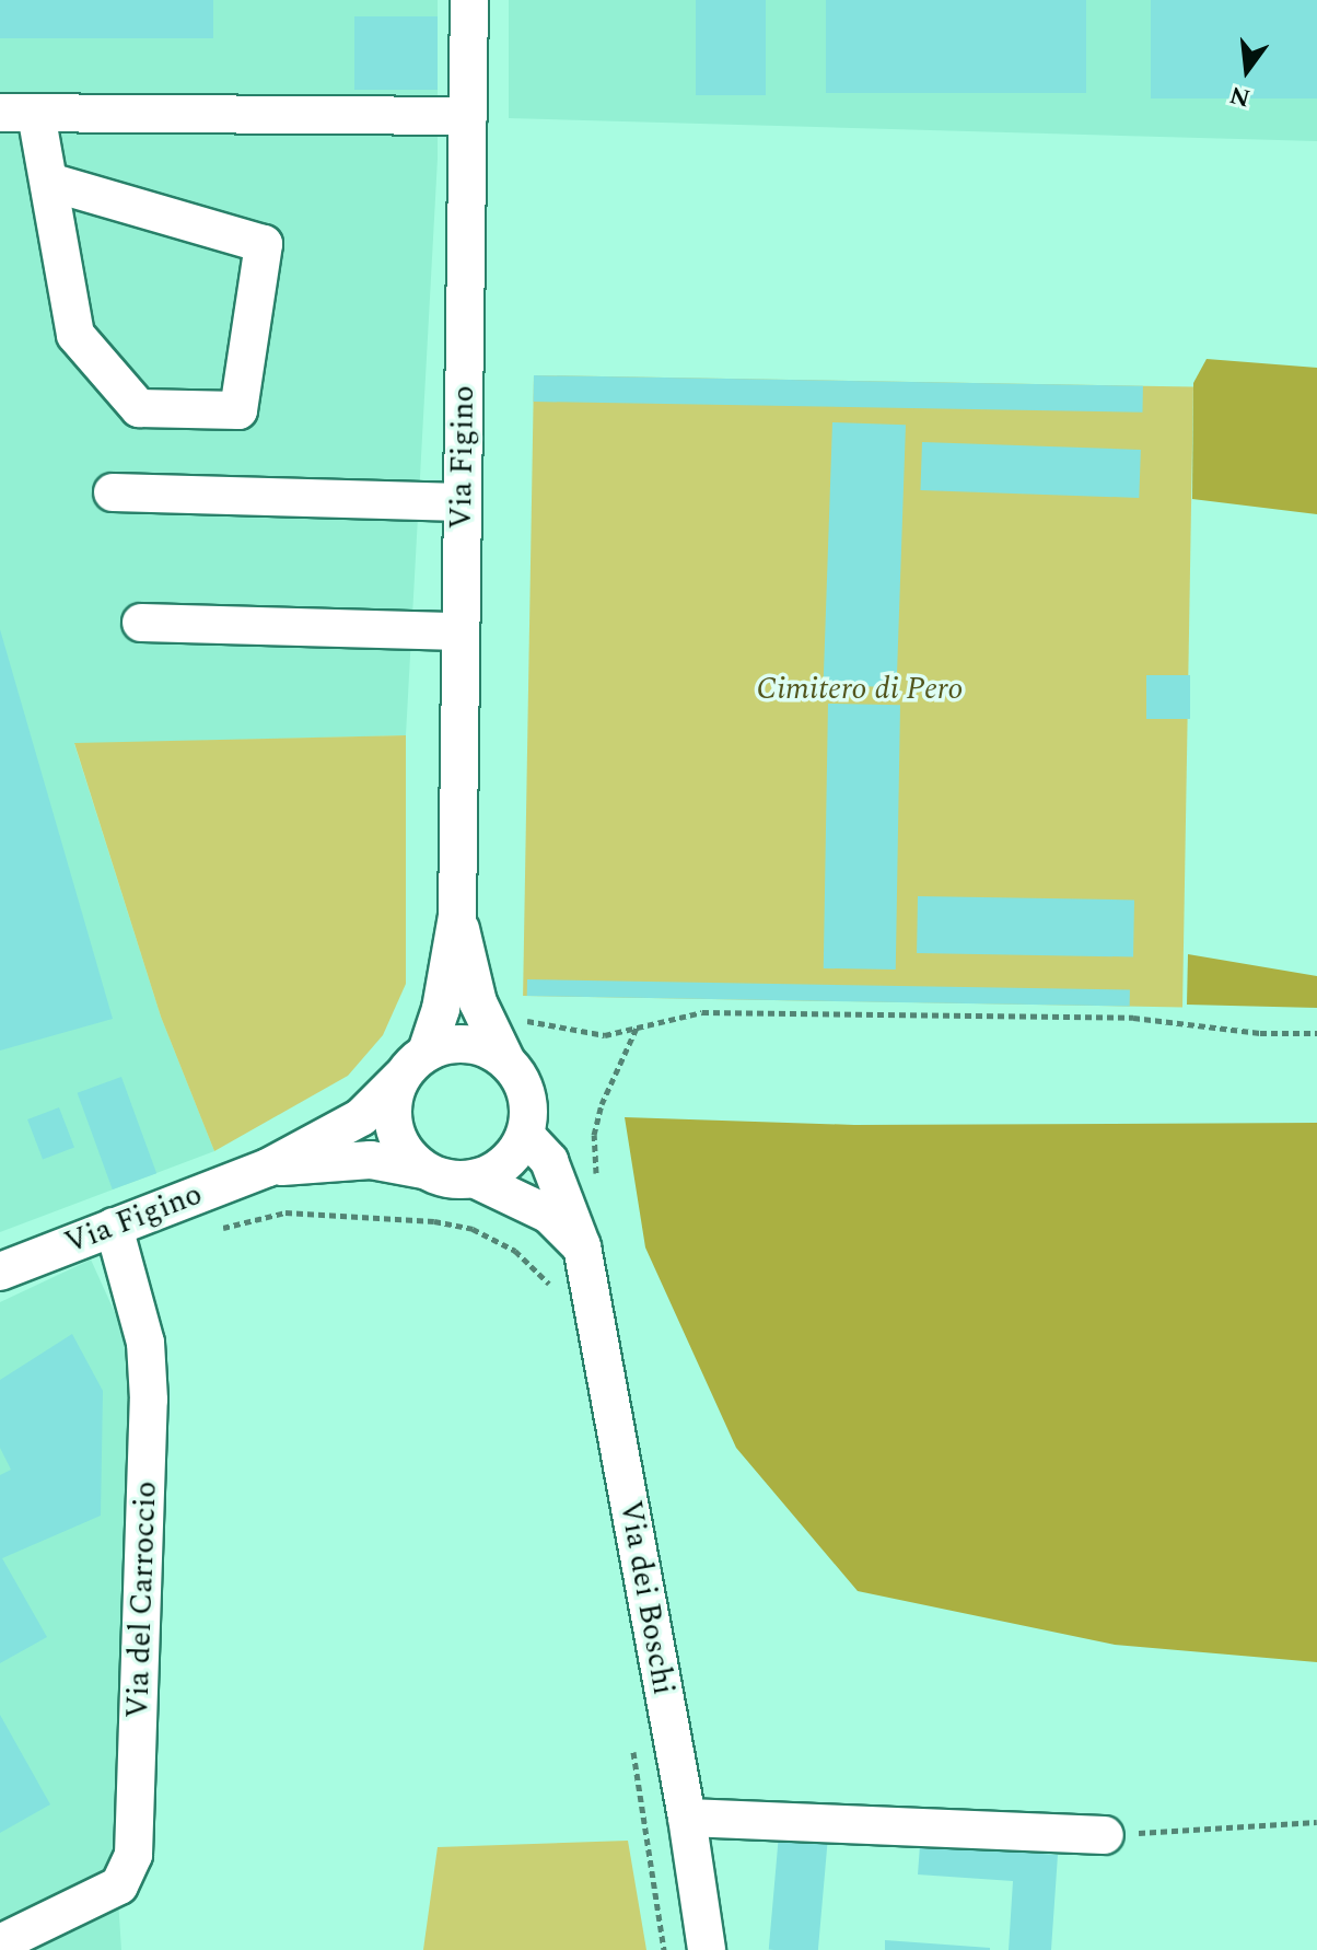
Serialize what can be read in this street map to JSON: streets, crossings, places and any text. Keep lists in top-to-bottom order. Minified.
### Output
{"streets":{"street":["Via Figino","Via dei Boschi","Via del Carroccio"]},"crossings":[["Via Figino","Via dei Boschi"],["Via Figino","Via del Carroccio"]],"parks":["Cimitero di Pero"],"north":"bottom"}
